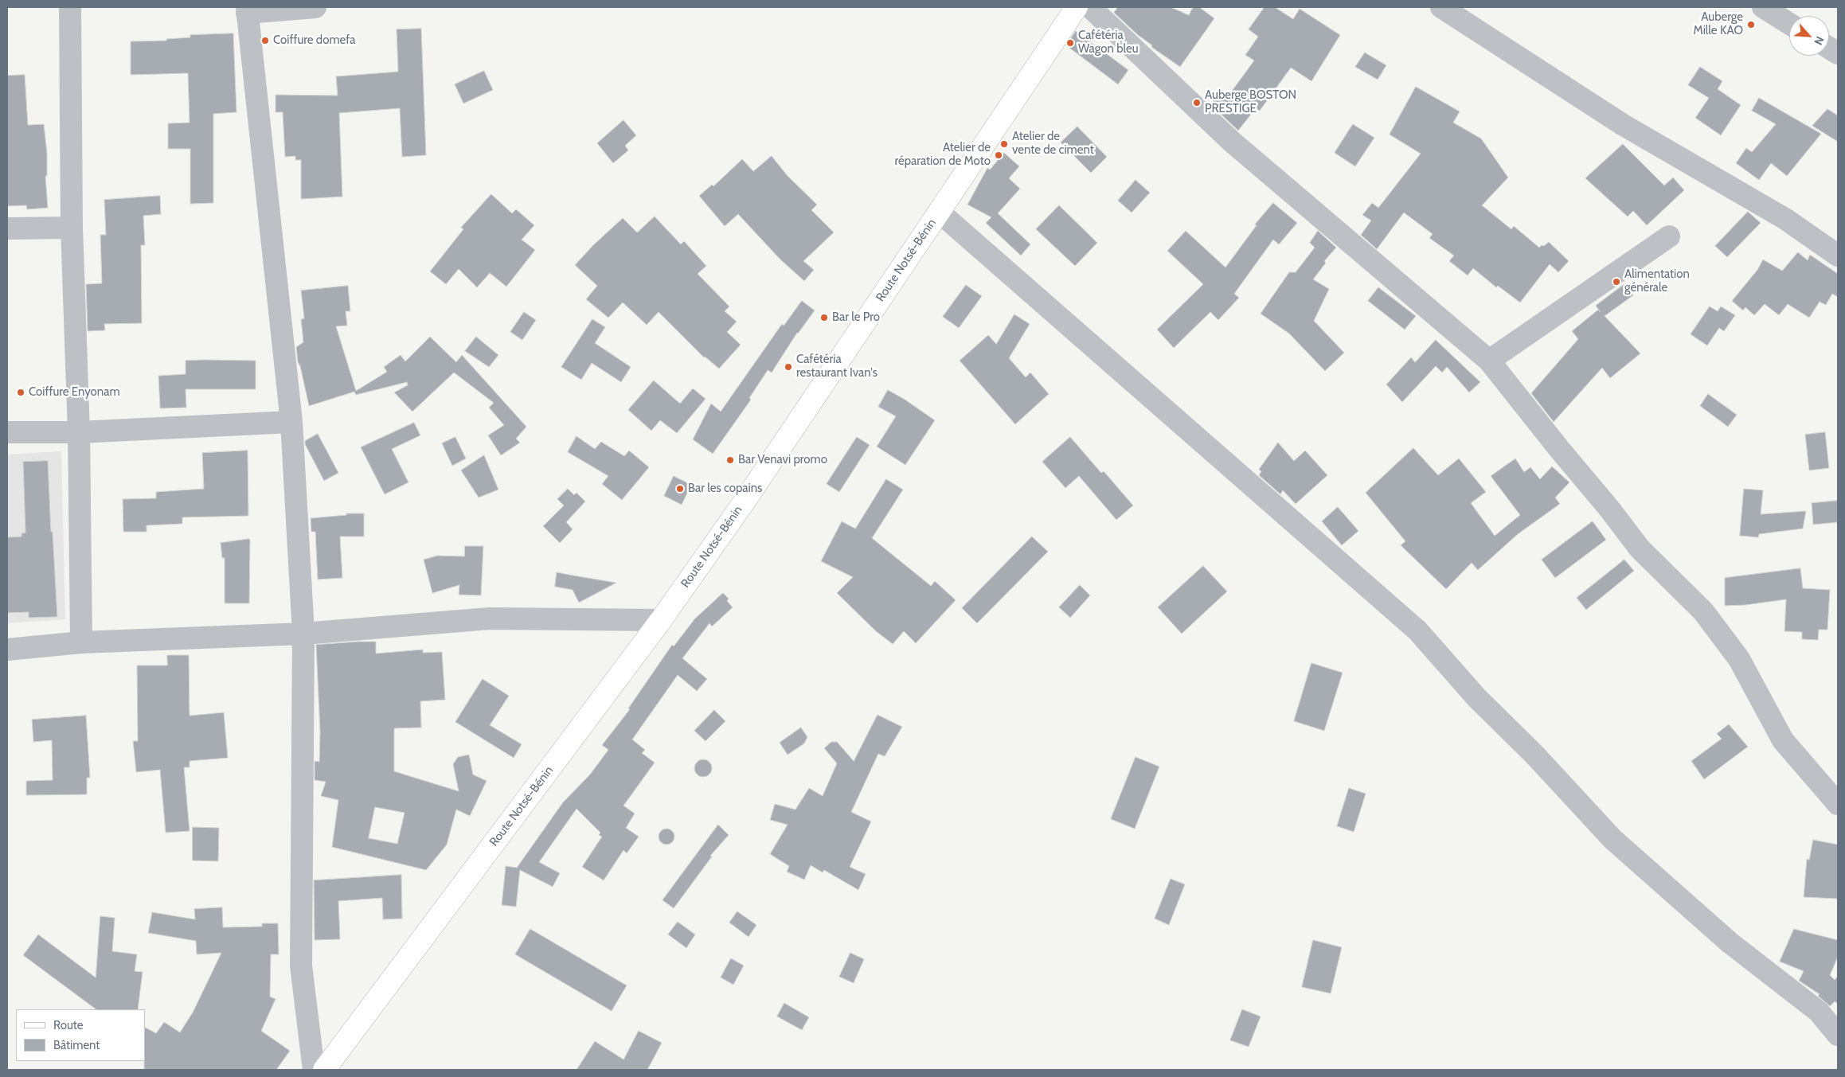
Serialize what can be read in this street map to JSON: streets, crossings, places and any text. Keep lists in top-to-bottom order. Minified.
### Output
{"streets":{"main road":["Route Notsé-Bénin"]},"places":["Auberge Mille KAO","Coiffure domefa","Cafétéria Wagon bleu","Auberge BOSTON PRESTIGE","Atelier de vente de ciment","Atelier de réparation de Moto","Alimentation générale","Bar le Pro","Cafétéria restaurant Ivan's","Coiffure Enyonam","Bar Venavi promo","Bar les copains"],"legend":["Route","Bâtiment"],"north":"bottom right"}
